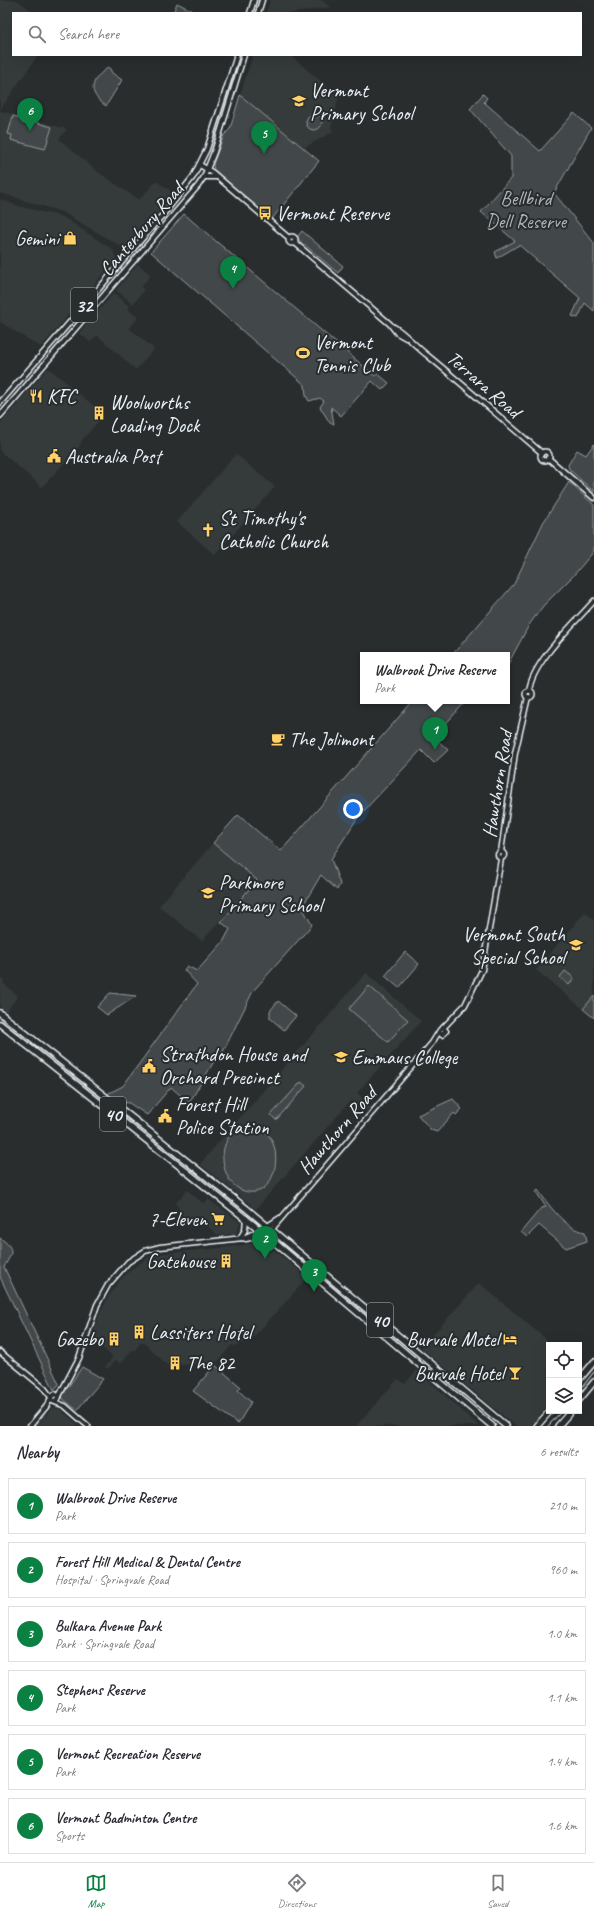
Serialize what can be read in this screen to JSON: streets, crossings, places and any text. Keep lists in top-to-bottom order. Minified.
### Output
{"streets":{"highway":["40"],"main road":["Canterbury Road","32","Terrara Road","Hawthorn Road"]},"crossings":[["Hawthorn Road","40"]],"parks":["Bellbird Dell Reserve"],"places":{"school or university":["Vermont Primary School","Parkmore Primary School","Vermont South Special School","Emmaus College"],"bus stop":["Vermont Reserve"],"shop":["Gemini"],"sports":["Vermont Tennis Club"],"restaurant":["KFC"],"building":["Woolworths Loading Dock","Gatehouse","Lassiters Hotel","Gazebo","The 82"],"public building":["Australia Post","Strathdon House and Orchard Precinct","Forest Hill Police Station"],"church":["St Timothy's Catholic Church"],"cafe":["The Jolimont"],"supermarket":["7-Eleven"],"hotel":["Burvale Motel"],"bar":["Burvale Hotel"]},"page":{"search":"Search here","pins":["6","5","4","1","2","3"],"popup":["Walbrook Drive Reserve","Park"],"heading":["Nearby","6 results"],"list":[{"mark":"1","name":"Walbrook Drive Reserve","note":"Park","value":"210 m"},{"mark":"2","name":"Forest Hill Medical & Dental Centre","note":"Hospital · Springvale Road","value":"960 m"},{"mark":"3","name":"Bulkara Avenue Park","note":"Park · Springvale Road","value":"1.0 km"},{"mark":"4","name":"Stephens Reserve","note":"Park","value":"1.1 km"},{"mark":"5","name":"Vermont Recreation Reserve","note":"Park","value":"1.4 km"},{"mark":"6","name":"Vermont Badminton Centre","note":"Sports","value":"1.6 km"}],"nav":["Map","Directions","Saved"]}}
